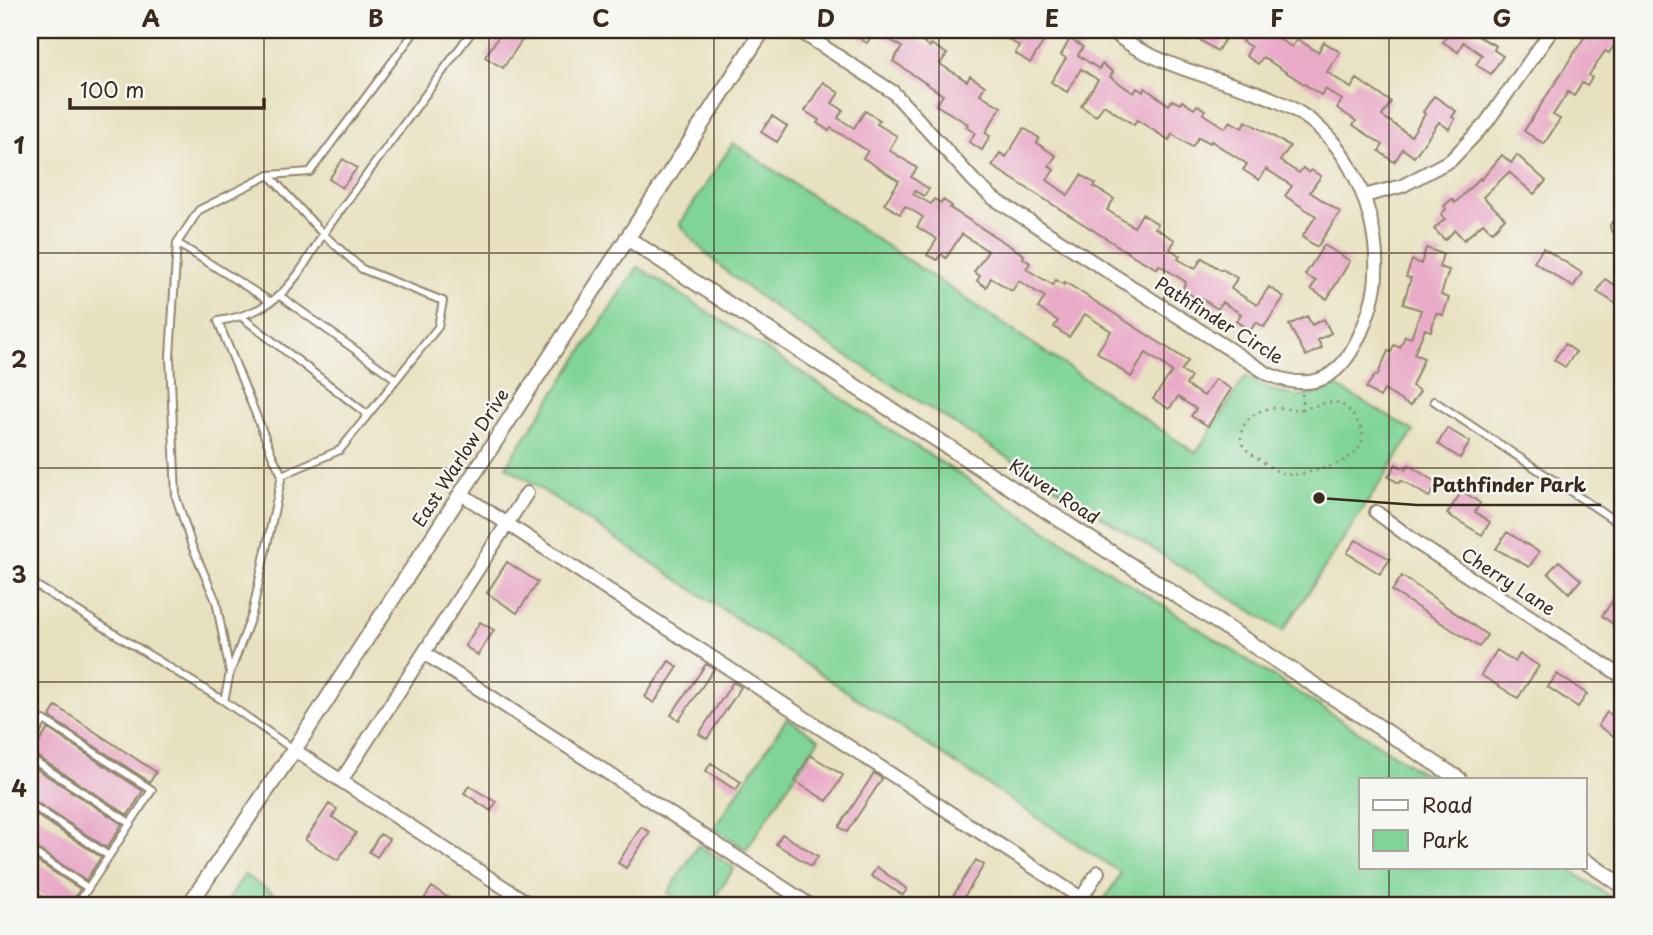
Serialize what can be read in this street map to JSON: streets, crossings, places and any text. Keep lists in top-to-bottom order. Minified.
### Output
{"streets":{"street":["Pathfinder Circle","East Warlow Drive","Kluver Road","Cherry Lane"]},"crossings":[["East Warlow Drive","Kluver Road"]],"places":["Pathfinder Park"],"legend":["Road","Park"],"scale_bar":"100 m","grid":{"columns":["A","B","C","D","E","F","G"],"rows":["1","2","3","4"]}}
